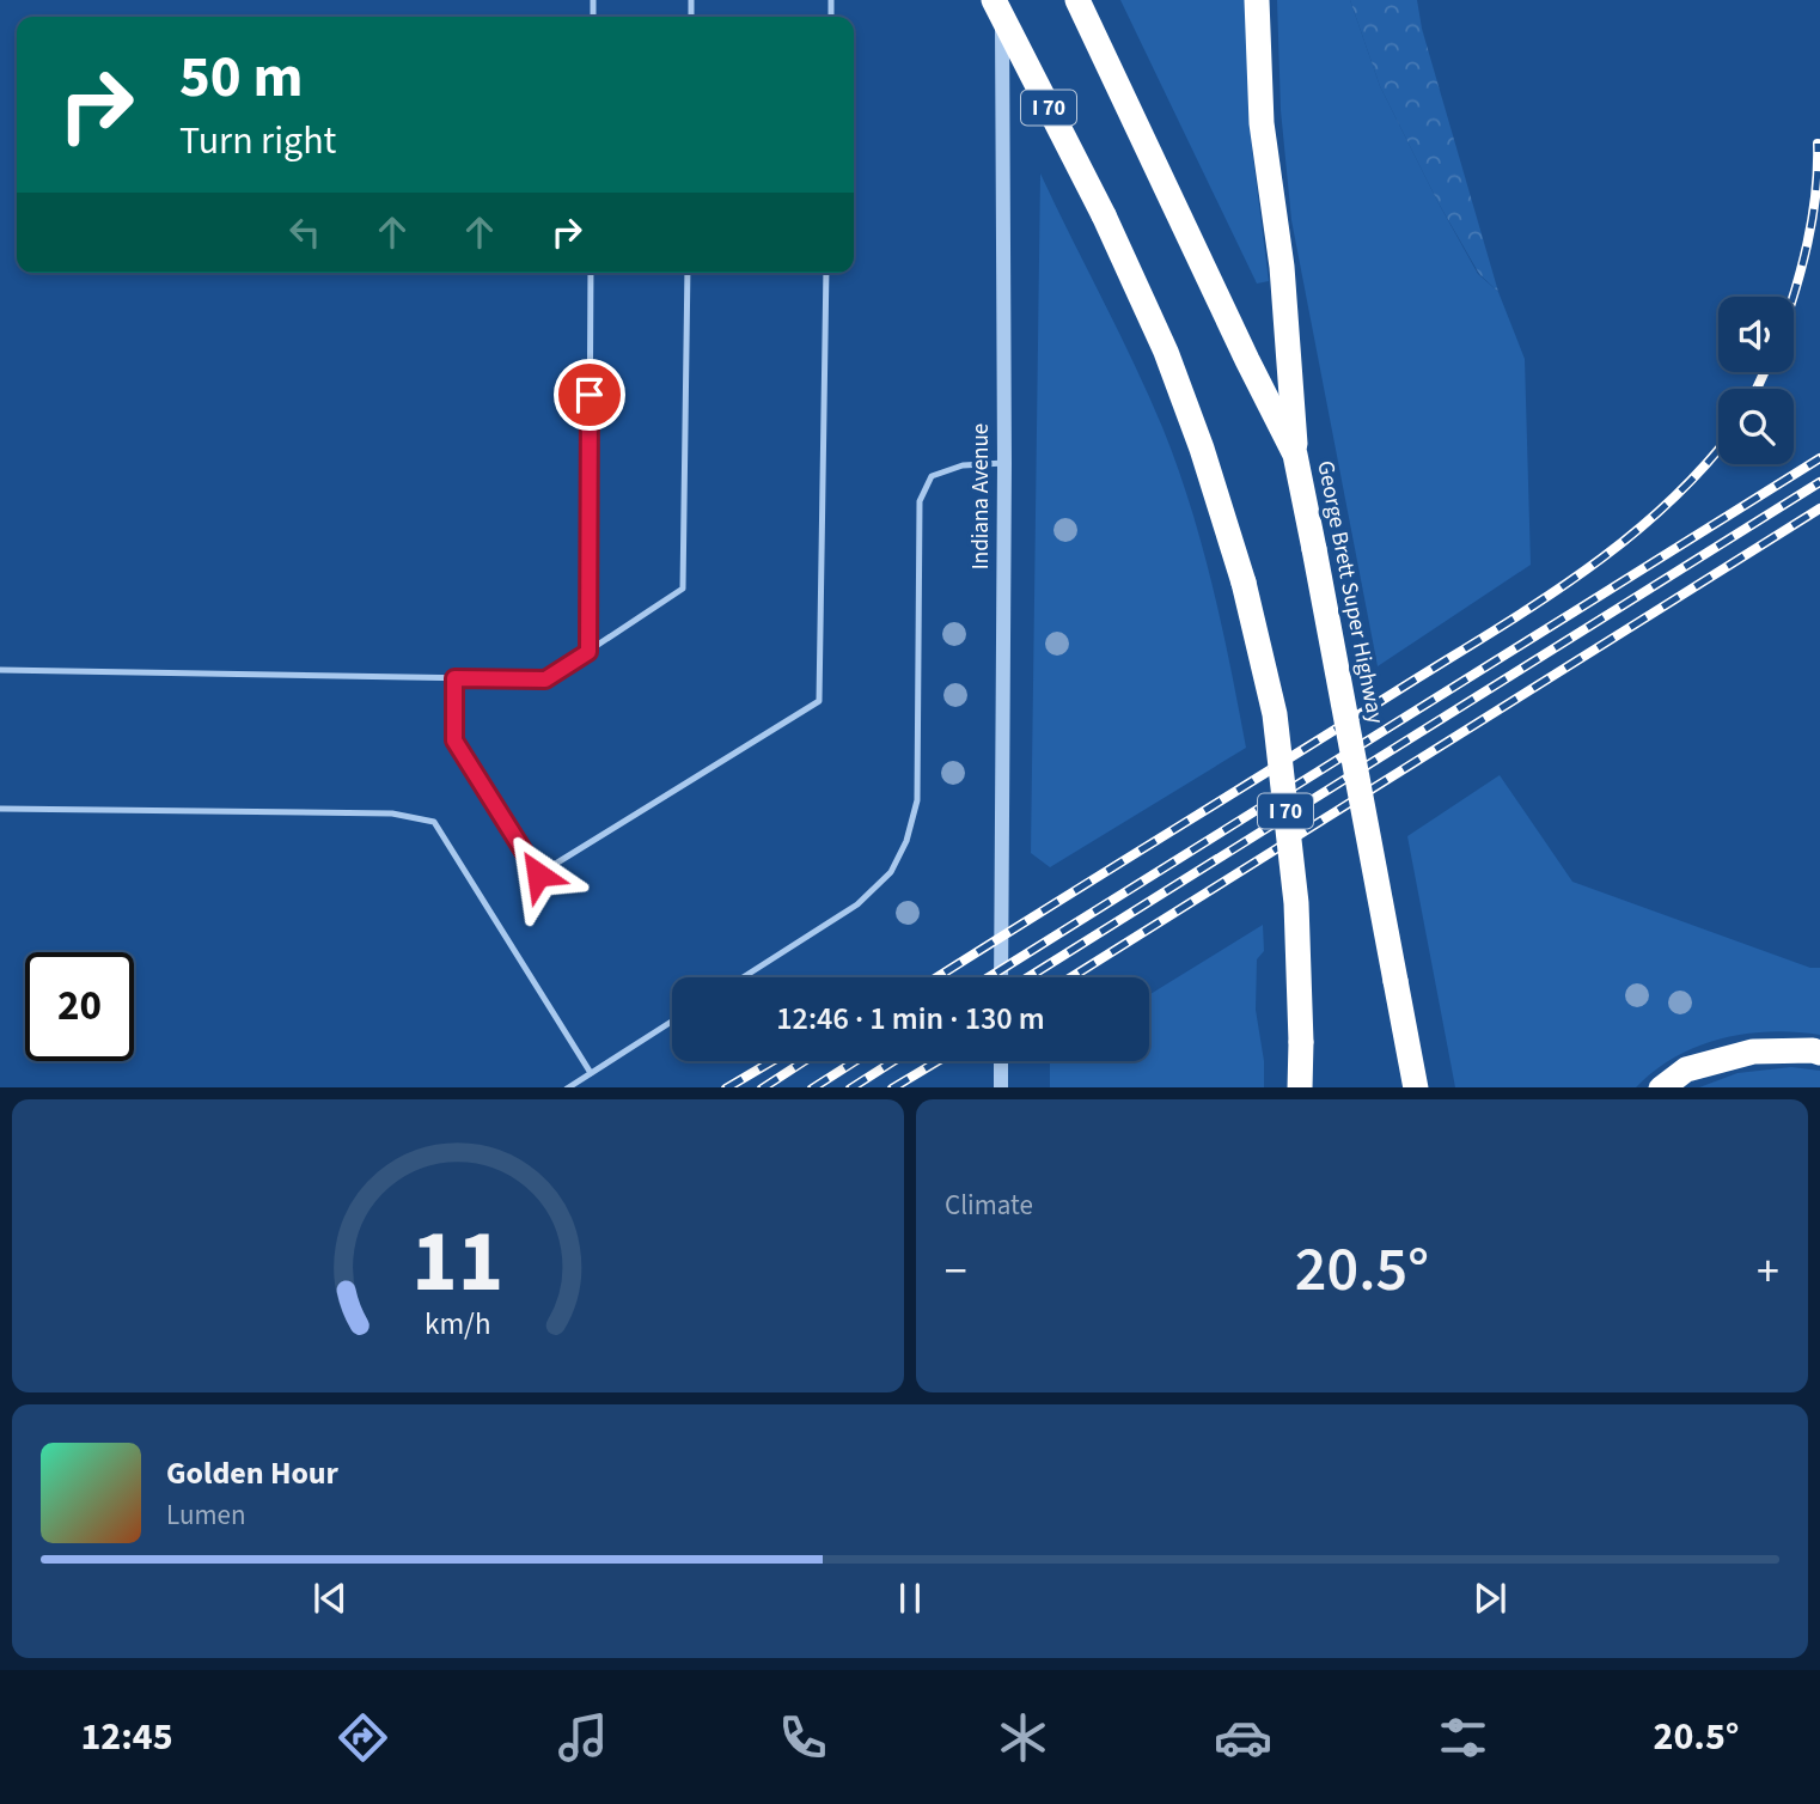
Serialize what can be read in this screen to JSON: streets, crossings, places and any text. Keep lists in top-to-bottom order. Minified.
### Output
{"streets":{"highway":["I 70","George Brett Super Highway"],"street":["Indiana Avenue"]},"page":{"turn":["50 m","Turn right"],"limit":"20","trip":"12:46 · 1 min · 130 m","tile":"Climate","heat":["−","20.5°","+"],"song":["Golden Hour","Lumen"],"tabs":["12:45","20.5°"],"gauge":["11","km/h"]}}
